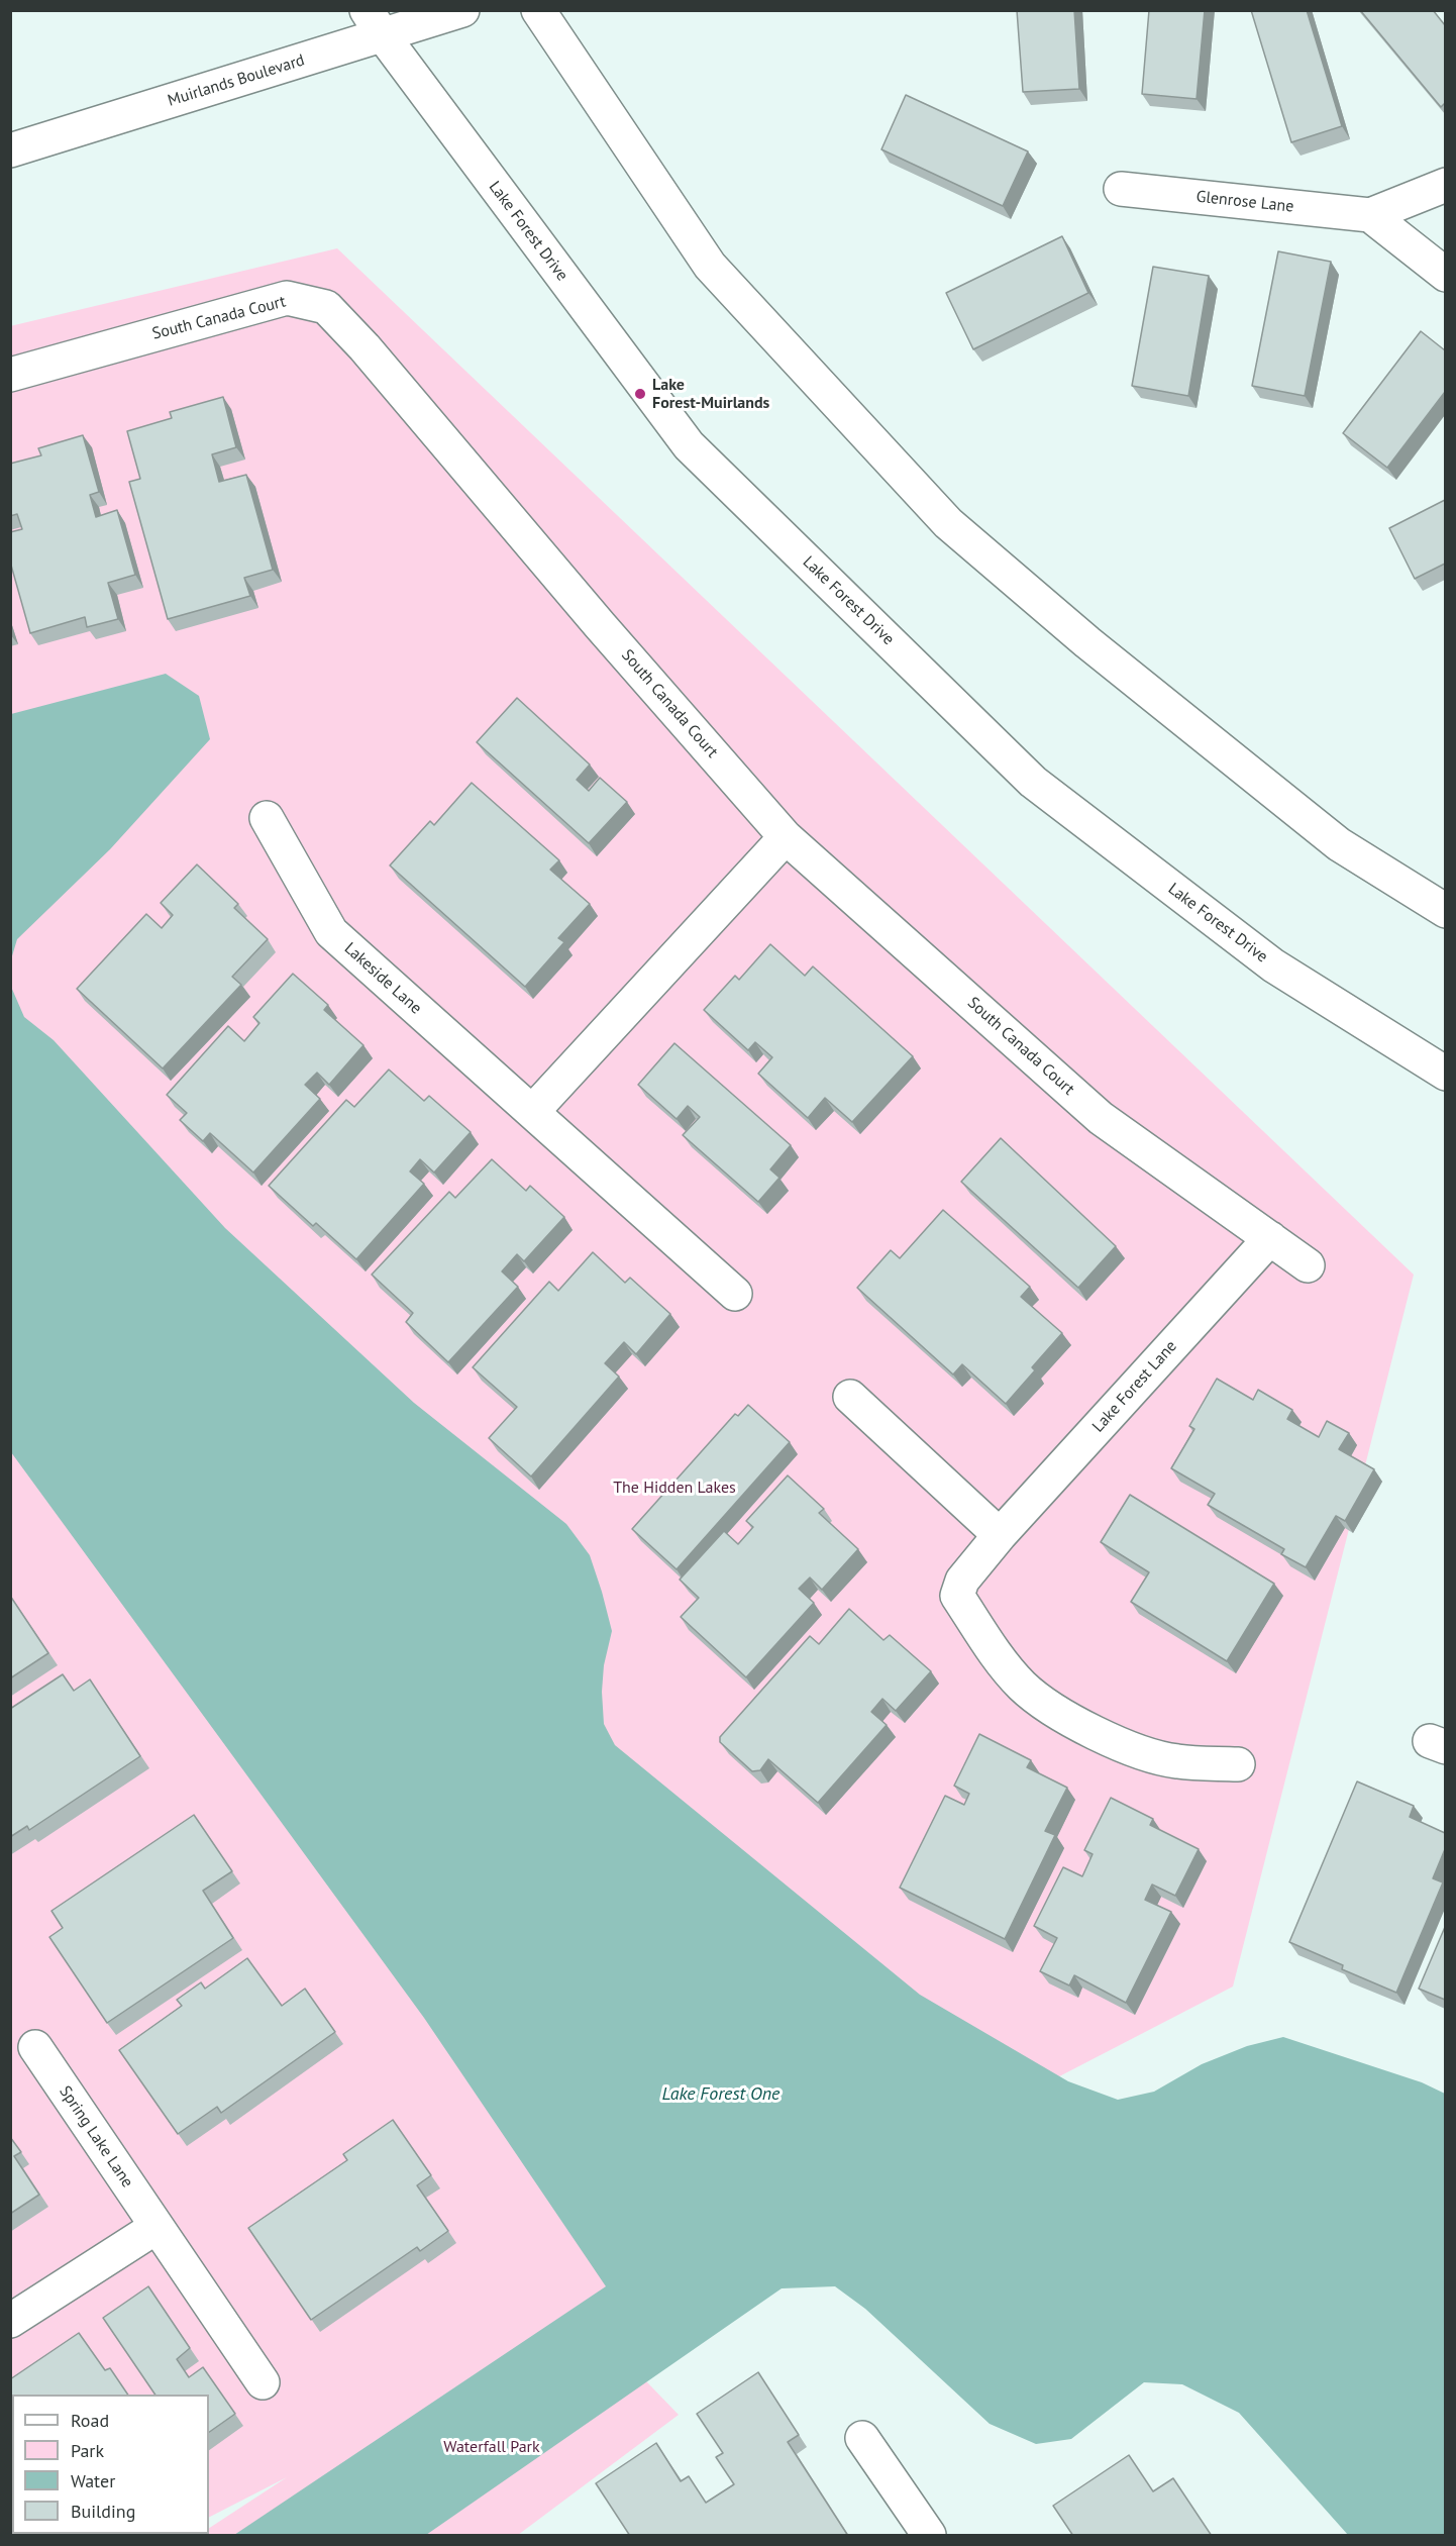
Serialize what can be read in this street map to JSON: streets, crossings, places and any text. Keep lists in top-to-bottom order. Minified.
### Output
{"streets":{"street":["Muirlands Boulevard","Glenrose Lane","Lake Forest Drive","South Canada Court","Lakeside Lane","Lake Forest Lane","Spring Lake Lane"]},"crossings":[["Muirlands Boulevard","Lake Forest Drive"],["South Canada Court","Lake Forest Lane"]],"water":["Lake Forest One"],"parks":["The Hidden Lakes","Waterfall Park"],"places":["Lake Forest-Muirlands"],"legend":["Road","Park","Water","Building"]}
